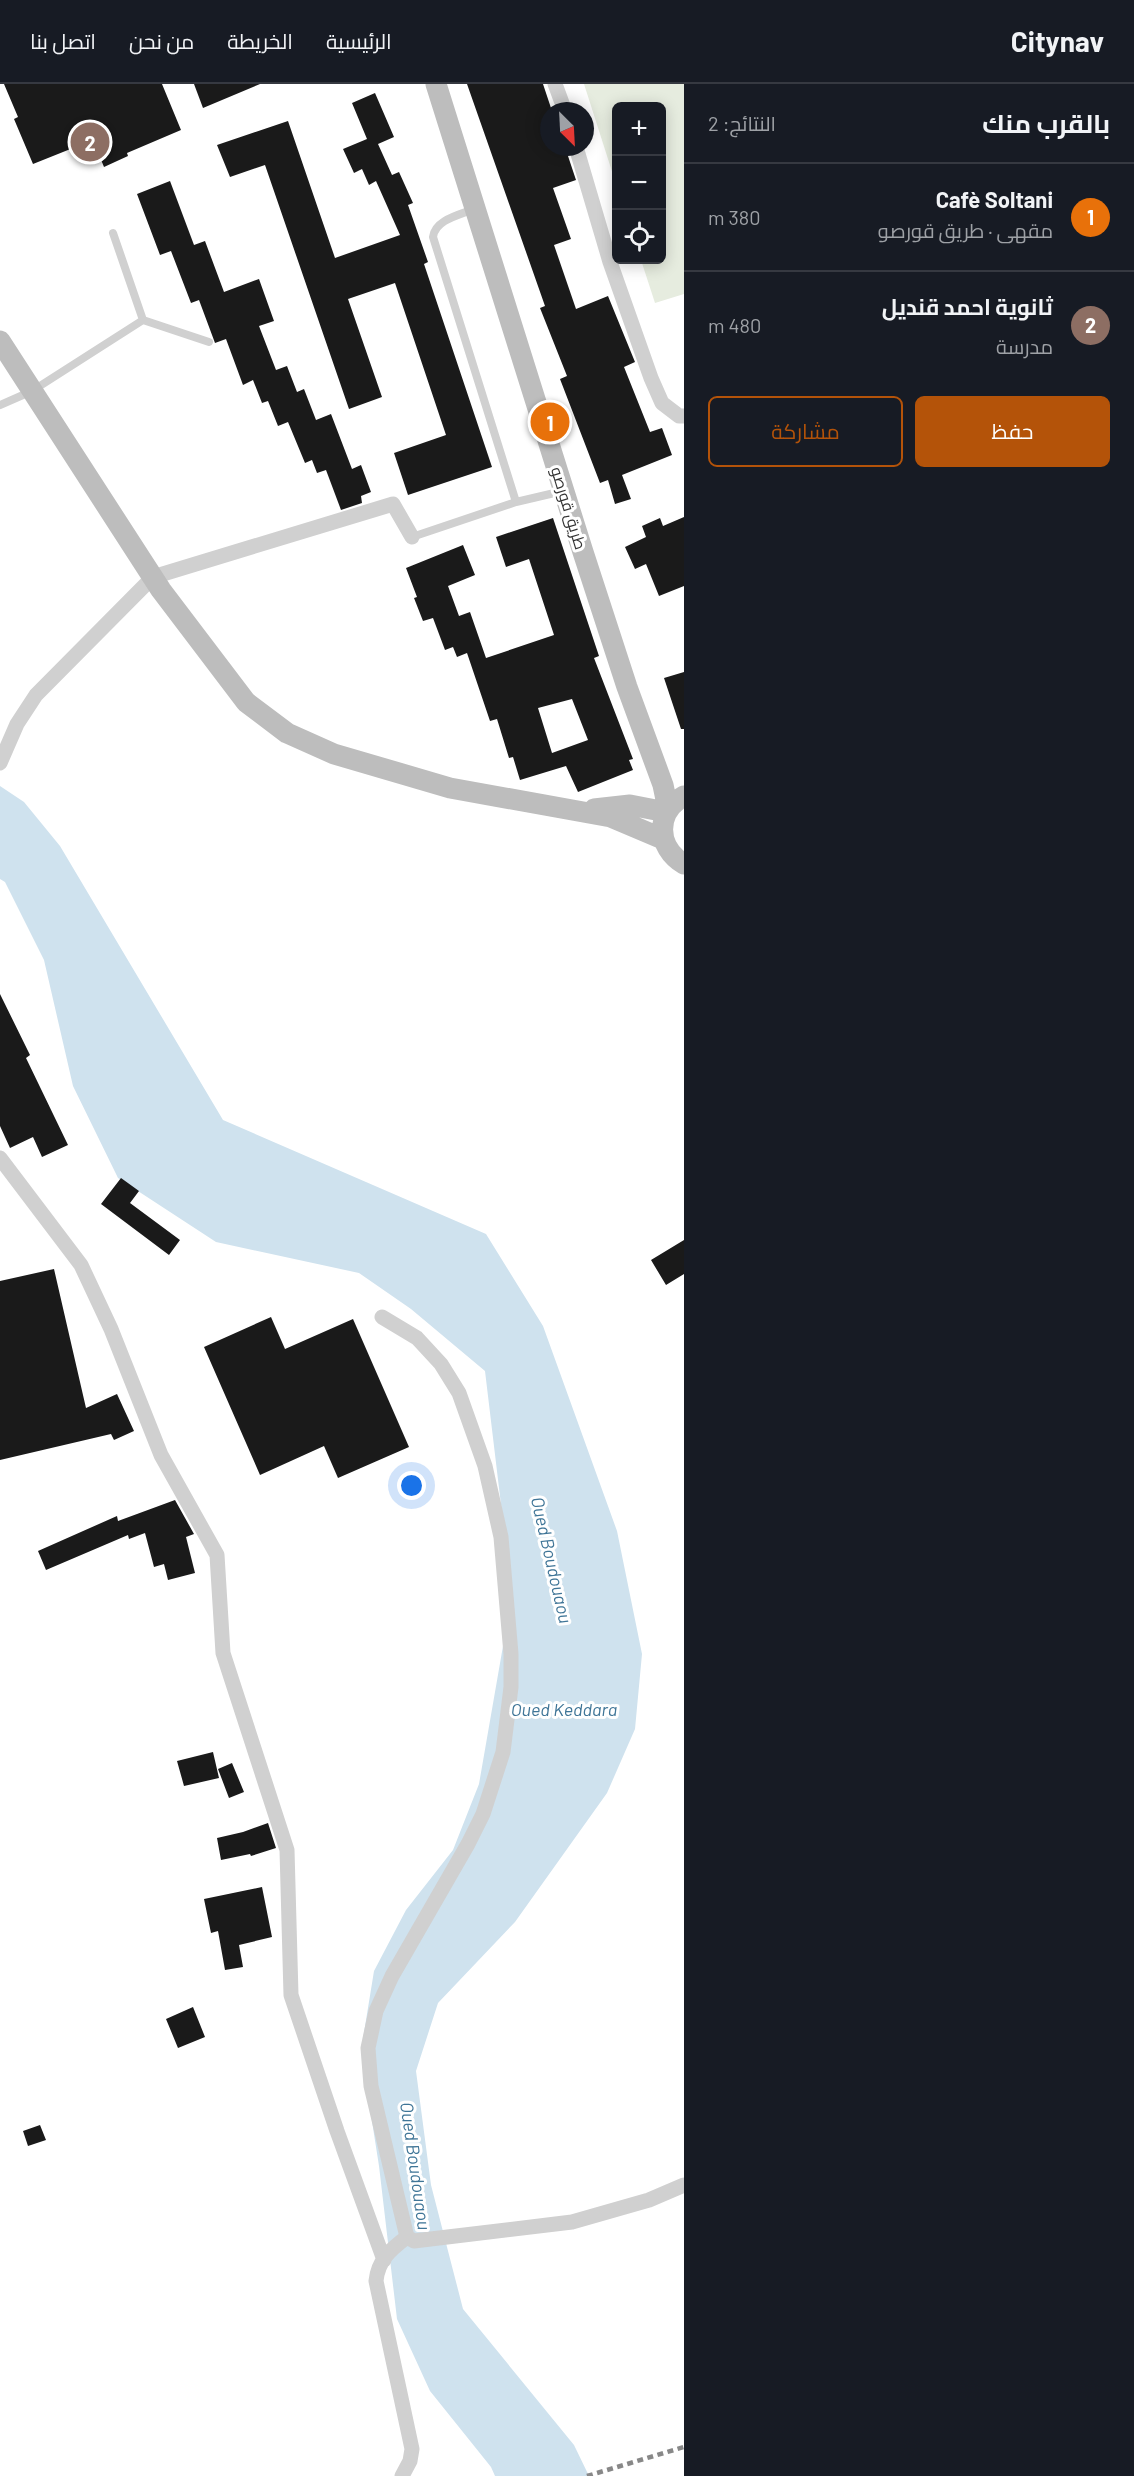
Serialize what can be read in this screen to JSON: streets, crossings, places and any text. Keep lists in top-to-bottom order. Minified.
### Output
{"streets":{"main road":["طريق قورصو"]},"water":["Oued Boudouaou","Oued Keddara"],"north":"bottom right","page":{"header":"Citynav","nav":["الرئيسية","الخريطة","من نحن","اتصل بنا"],"heading":["بالقرب منك","النتائج: 2"],"map_buttons":["+","−"],"pins":["2","1"],"list":[{"mark":"1","name":"Cafè Soltani","note":"مقهى · طريق قورصو","value":"380 m"},{"mark":"2","name":"ثانوية احمد قنديل","note":"مدرسة","value":"480 m"}],"buttons":["حفظ","مشاركة"]}}
